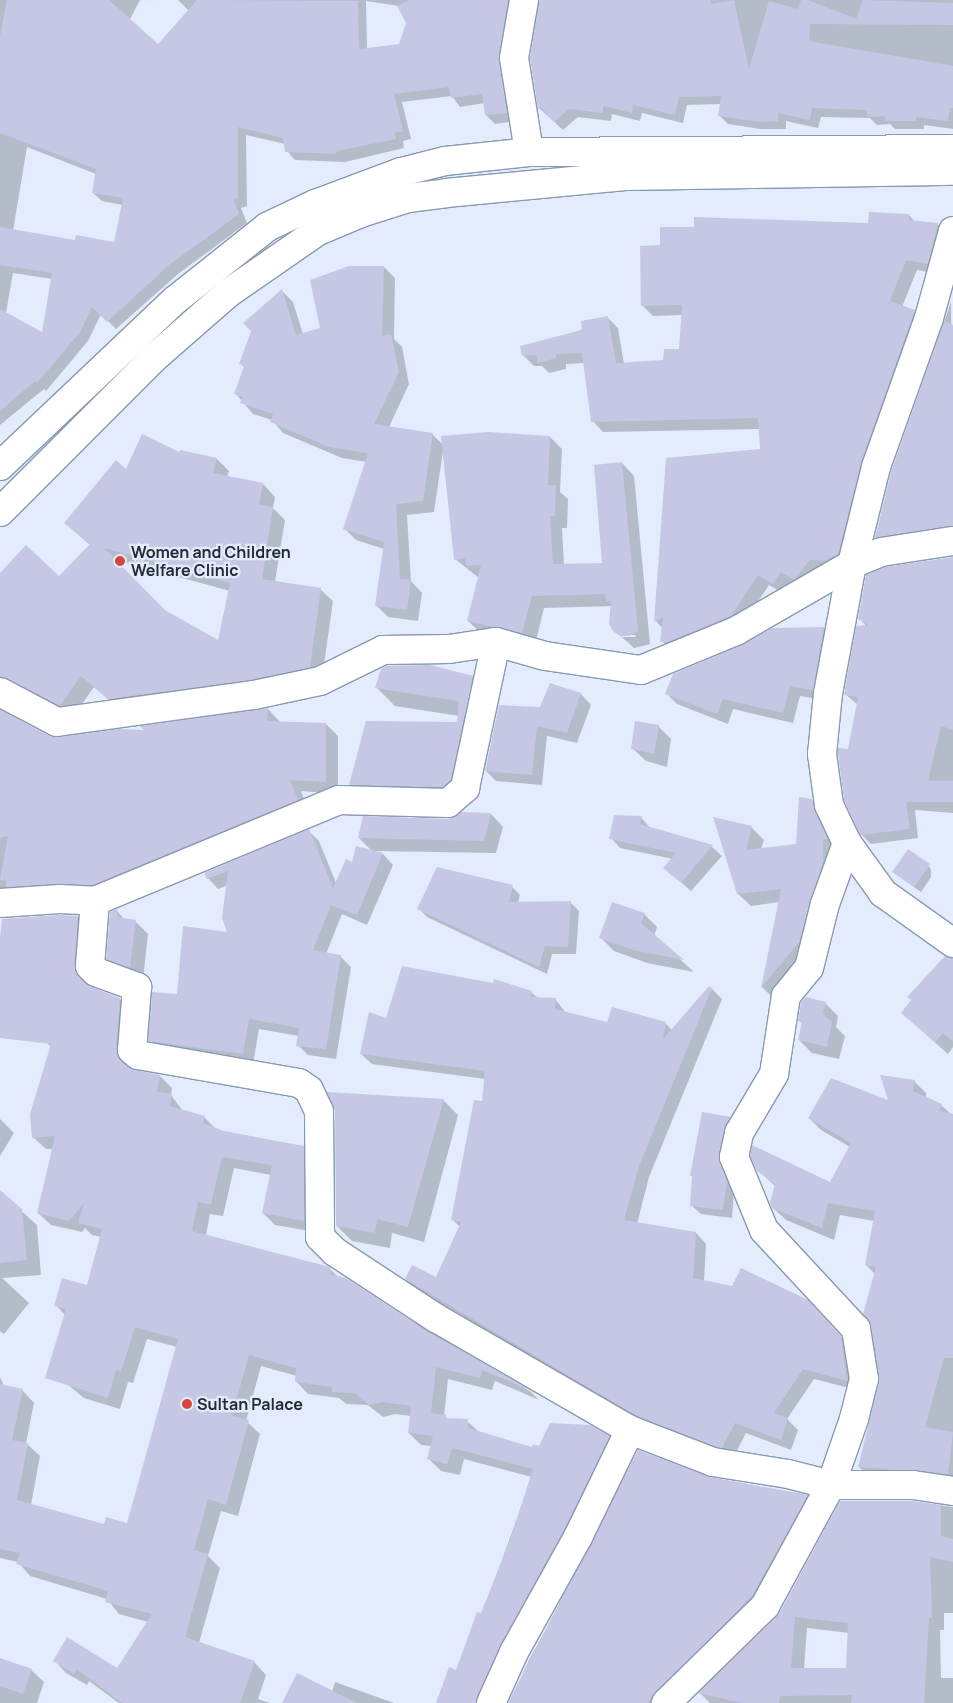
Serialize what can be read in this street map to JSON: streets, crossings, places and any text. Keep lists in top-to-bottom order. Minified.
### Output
{"places":["Women and Children Welfare Clinic","Sultan Palace"]}
